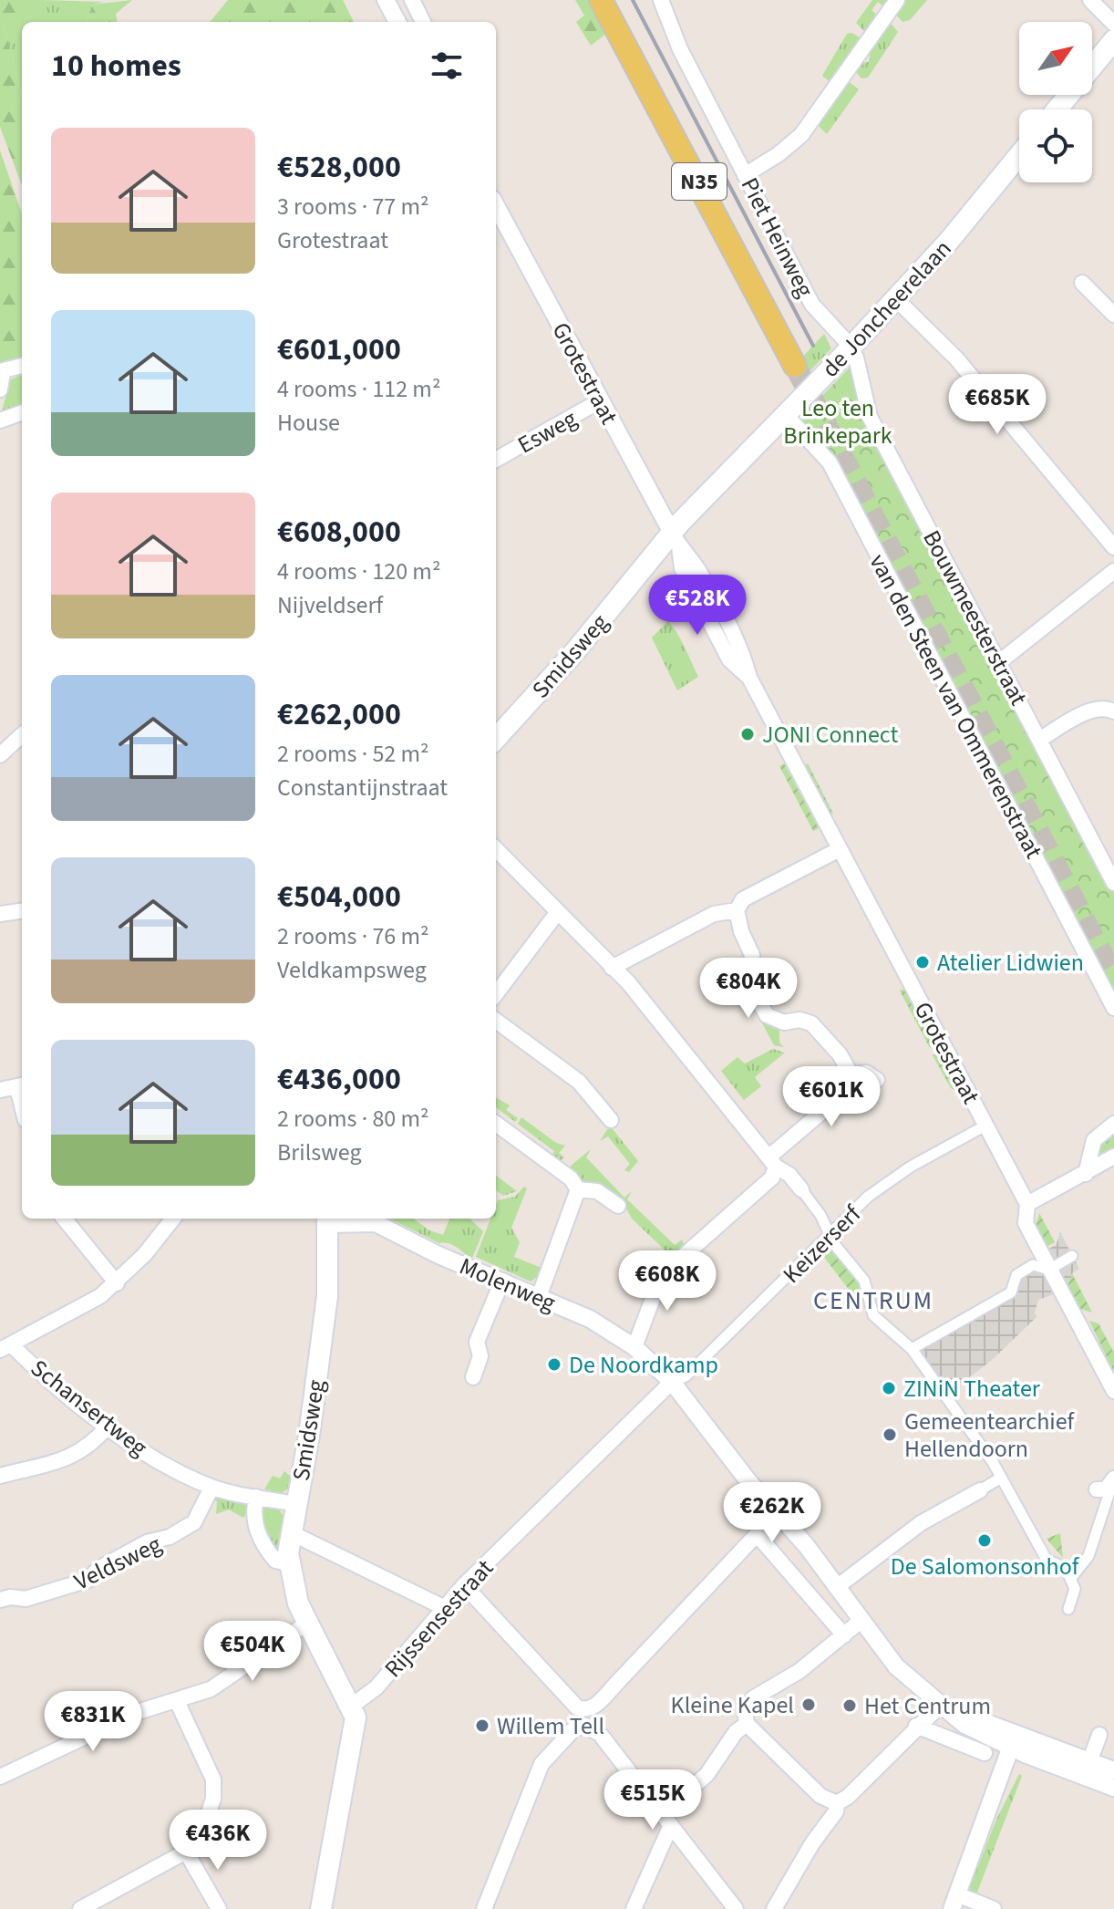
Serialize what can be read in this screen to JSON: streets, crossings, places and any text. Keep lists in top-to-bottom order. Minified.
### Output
{"streets":{"main road":["N35","de Joncheerelaan","Smidsweg"],"street":["Piet Heinweg","Grotestraat","Esweg","Bouwmeesterstraat","van den Steen van Ommerenstraat","Keizerserf","Molenweg","Schansertweg","Veldsweg","Rijssensestraat"]},"crossings":[["Piet Heinweg","de Joncheerelaan"],["Piet Heinweg","Bouwmeesterstraat"],["de Joncheerelaan","Grotestraat"],["de Joncheerelaan","Bouwmeesterstraat"],["de Joncheerelaan","Smidsweg"],["de Joncheerelaan","van den Steen van Ommerenstraat"],["Grotestraat","Esweg"],["Grotestraat","Smidsweg"],["Grotestraat","Keizerserf"],["Smidsweg","Molenweg"],["Smidsweg","Schansertweg"],["Smidsweg","Rijssensestraat"],["Keizerserf","Molenweg"],["Keizerserf","Rijssensestraat"],["Molenweg","Rijssensestraat"],["Schansertweg","Veldsweg"]],"districts":["CENTRUM"],"parks":["Leo ten Brinkepark"],"places":["JONI Connect","Atelier Lidwien","De Noordkamp","ZINiN Theater","Gemeentearchief Hellendoorn","De Salomonsonhof","Kleine Kapel","Het Centrum","Willem Tell"],"north":"top right","page":{"heading":"10 homes","list":[{"name":"€528,000","note":"3 rooms · 77 m² · Grotestraat"},{"name":"€601,000","note":"4 rooms · 112 m² · House"},{"name":"€608,000","note":"4 rooms · 120 m² · Nijveldserf"},{"name":"€262,000","note":"2 rooms · 52 m² · Constantijnstraat"},{"name":"€504,000","note":"2 rooms · 76 m² · Veldkampsweg"},{"name":"€436,000","note":"2 rooms · 80 m² · Brilsweg"}],"price":["€685K","€528K","€804K","€601K","€608K","€262K","€504K","€831K","€515K","€436K"]}}
